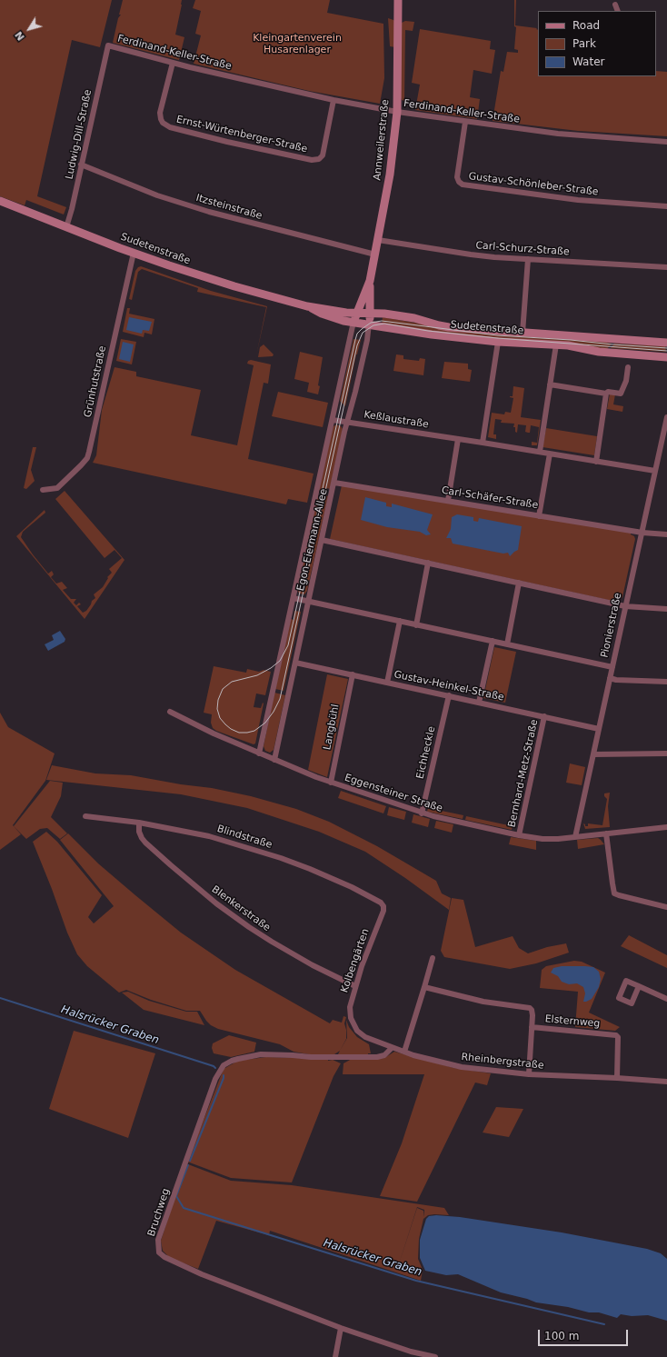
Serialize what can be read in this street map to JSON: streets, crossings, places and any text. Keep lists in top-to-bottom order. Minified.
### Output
{"streets":{"main road":["Annweilerstraße","Sudetenstraße"],"street":["Ferdinand-Keller-Straße","Ludwig-Dill-Straße","Ernst-Würtenberger-Straße","Gustav-Schönleber-Straße","Itzsteinstraße","Carl-Schurz-Straße","Grünhutstraße","Keßlaustraße","Carl-Schäfer-Straße","Egon-Eiermann-Allee","Pionierstraße","Gustav-Heinkel-Straße","Langbühl","Eichheckle","Bernhard-Metz-Straße","Eggensteiner Straße","Blindstraße","Blenkerstraße","Kolbengärten","Elsternweg","Rheinbergstraße","Bruchweg"]},"crossings":[["Ferdinand-Keller-Straße","Ludwig-Dill-Straße"],["Ferdinand-Keller-Straße","Ernst-Würtenberger-Straße"],["Ferdinand-Keller-Straße","Annweilerstraße"],["Ferdinand-Keller-Straße","Gustav-Schönleber-Straße"],["Ludwig-Dill-Straße","Itzsteinstraße"],["Ludwig-Dill-Straße","Sudetenstraße"],["Annweilerstraße","Itzsteinstraße"],["Annweilerstraße","Sudetenstraße"],["Annweilerstraße","Carl-Schurz-Straße"],["Annweilerstraße","Egon-Eiermann-Allee"],["Sudetenstraße","Carl-Schurz-Straße"],["Sudetenstraße","Grünhutstraße"],["Sudetenstraße","Egon-Eiermann-Allee"],["Keßlaustraße","Egon-Eiermann-Allee"],["Keßlaustraße","Pionierstraße"],["Carl-Schäfer-Straße","Egon-Eiermann-Allee"],["Carl-Schäfer-Straße","Pionierstraße"],["Egon-Eiermann-Allee","Gustav-Heinkel-Straße"],["Egon-Eiermann-Allee","Eggensteiner Straße"],["Pionierstraße","Gustav-Heinkel-Straße"],["Pionierstraße","Eggensteiner Straße"],["Gustav-Heinkel-Straße","Langbühl"],["Gustav-Heinkel-Straße","Eichheckle"],["Gustav-Heinkel-Straße","Bernhard-Metz-Straße"],["Langbühl","Eggensteiner Straße"],["Eichheckle","Eggensteiner Straße"],["Bernhard-Metz-Straße","Eggensteiner Straße"],["Blindstraße","Blenkerstraße"],["Blindstraße","Kolbengärten"],["Blenkerstraße","Kolbengärten"],["Kolbengärten","Rheinbergstraße"],["Elsternweg","Rheinbergstraße"],["Rheinbergstraße","Bruchweg"]],"water":["Halsrücker Graben"],"parks":["Kleingartenverein Husarenlager"],"legend":["Road","Park","Water"],"scale_bar":"100 m","north":"bottom left"}
